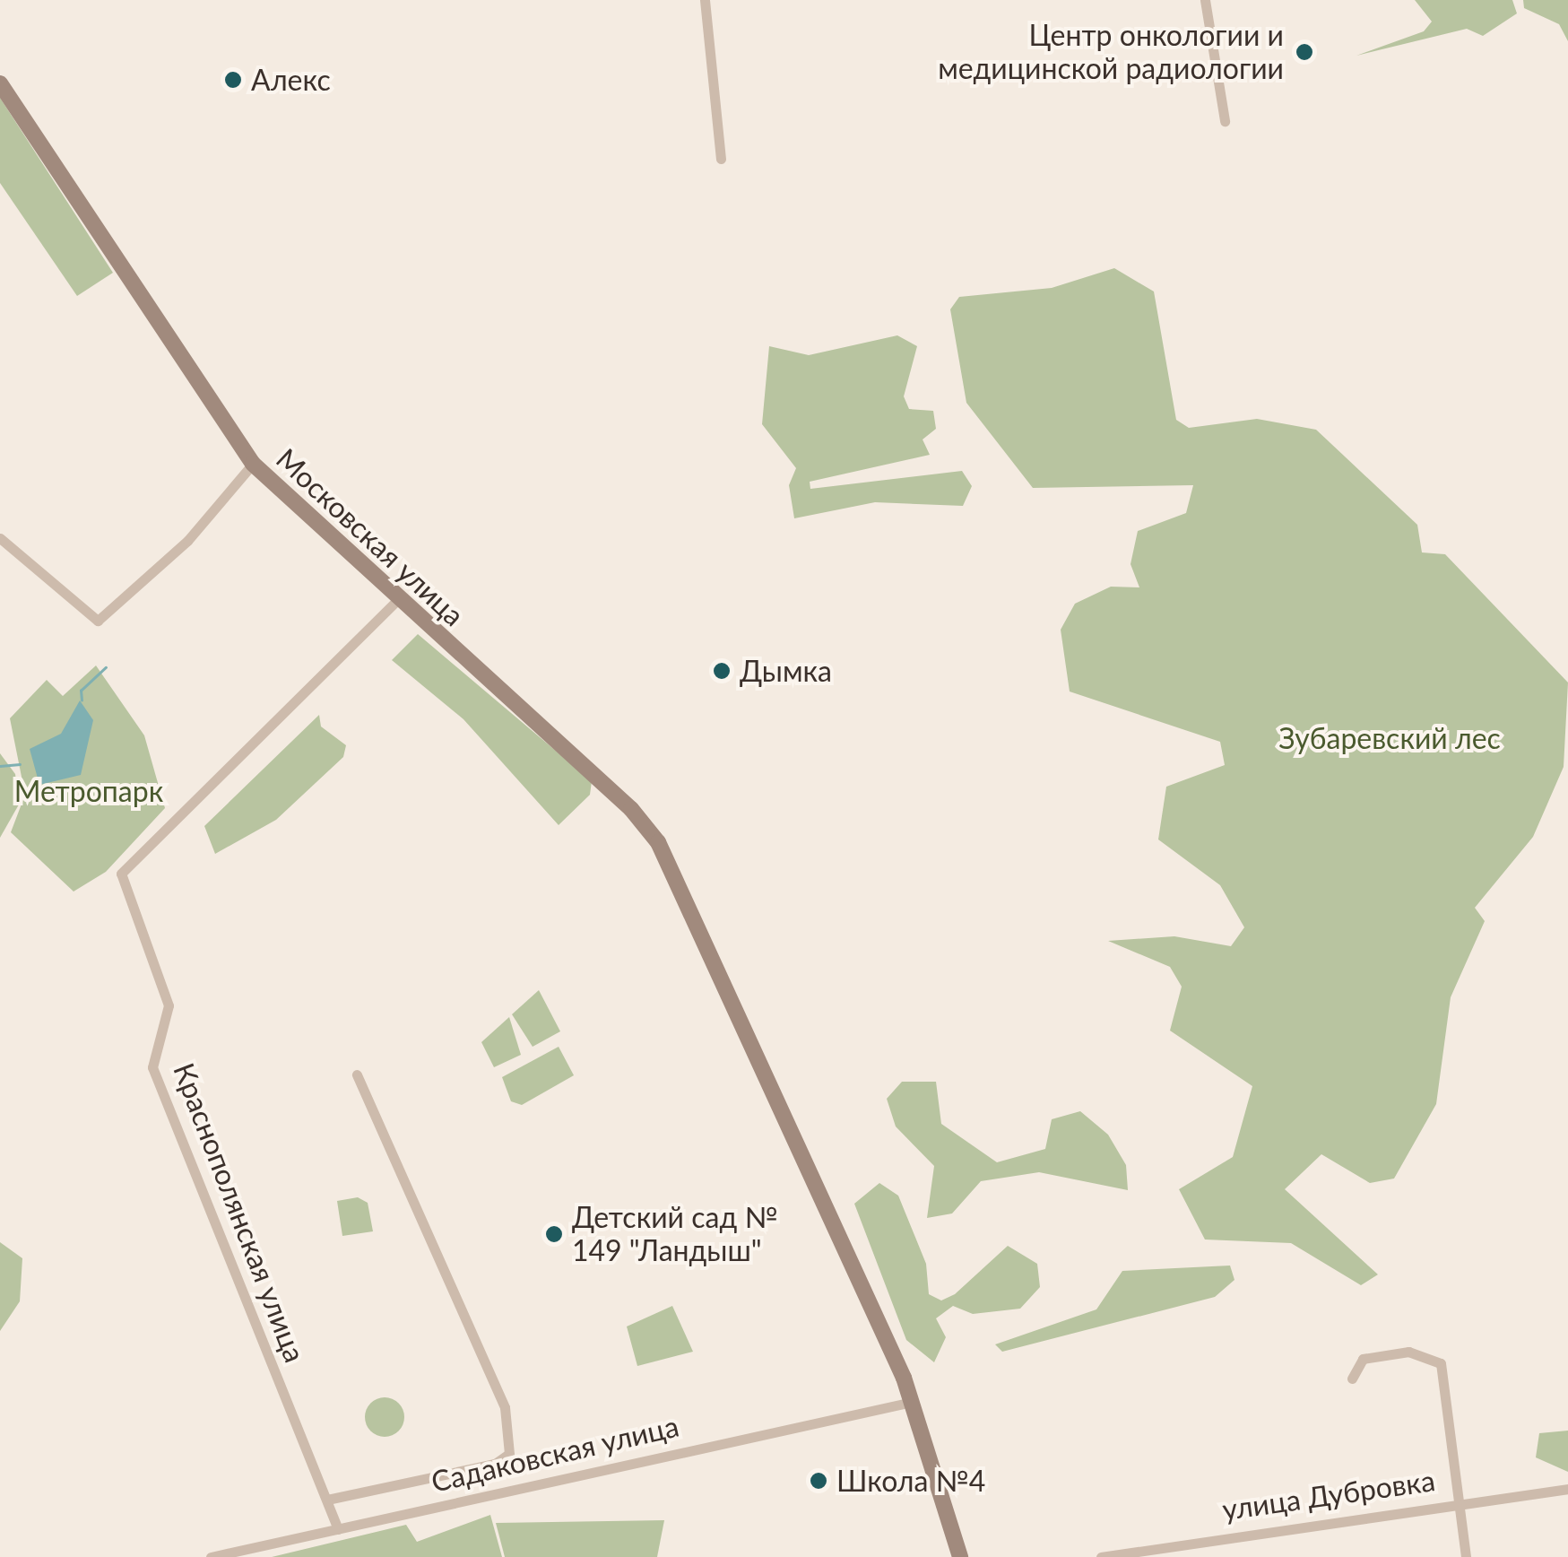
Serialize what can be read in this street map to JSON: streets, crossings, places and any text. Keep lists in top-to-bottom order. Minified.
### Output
{"streets":{"main road":["Московская улица"],"street":["Краснополянская улица","Садаковская улица","улица Дубровка"]},"crossings":[["Московская улица","Краснополянская улица"],["Московская улица","Садаковская улица"],["Краснополянская улица","Садаковская улица"]],"parks":["Зубаревский лес","Метропарк"],"places":["Центр онкологии и медицинской радиологии","Алекс","Дымка","Детский сад № 149 \"Ландыш\"","Школа №4"]}
